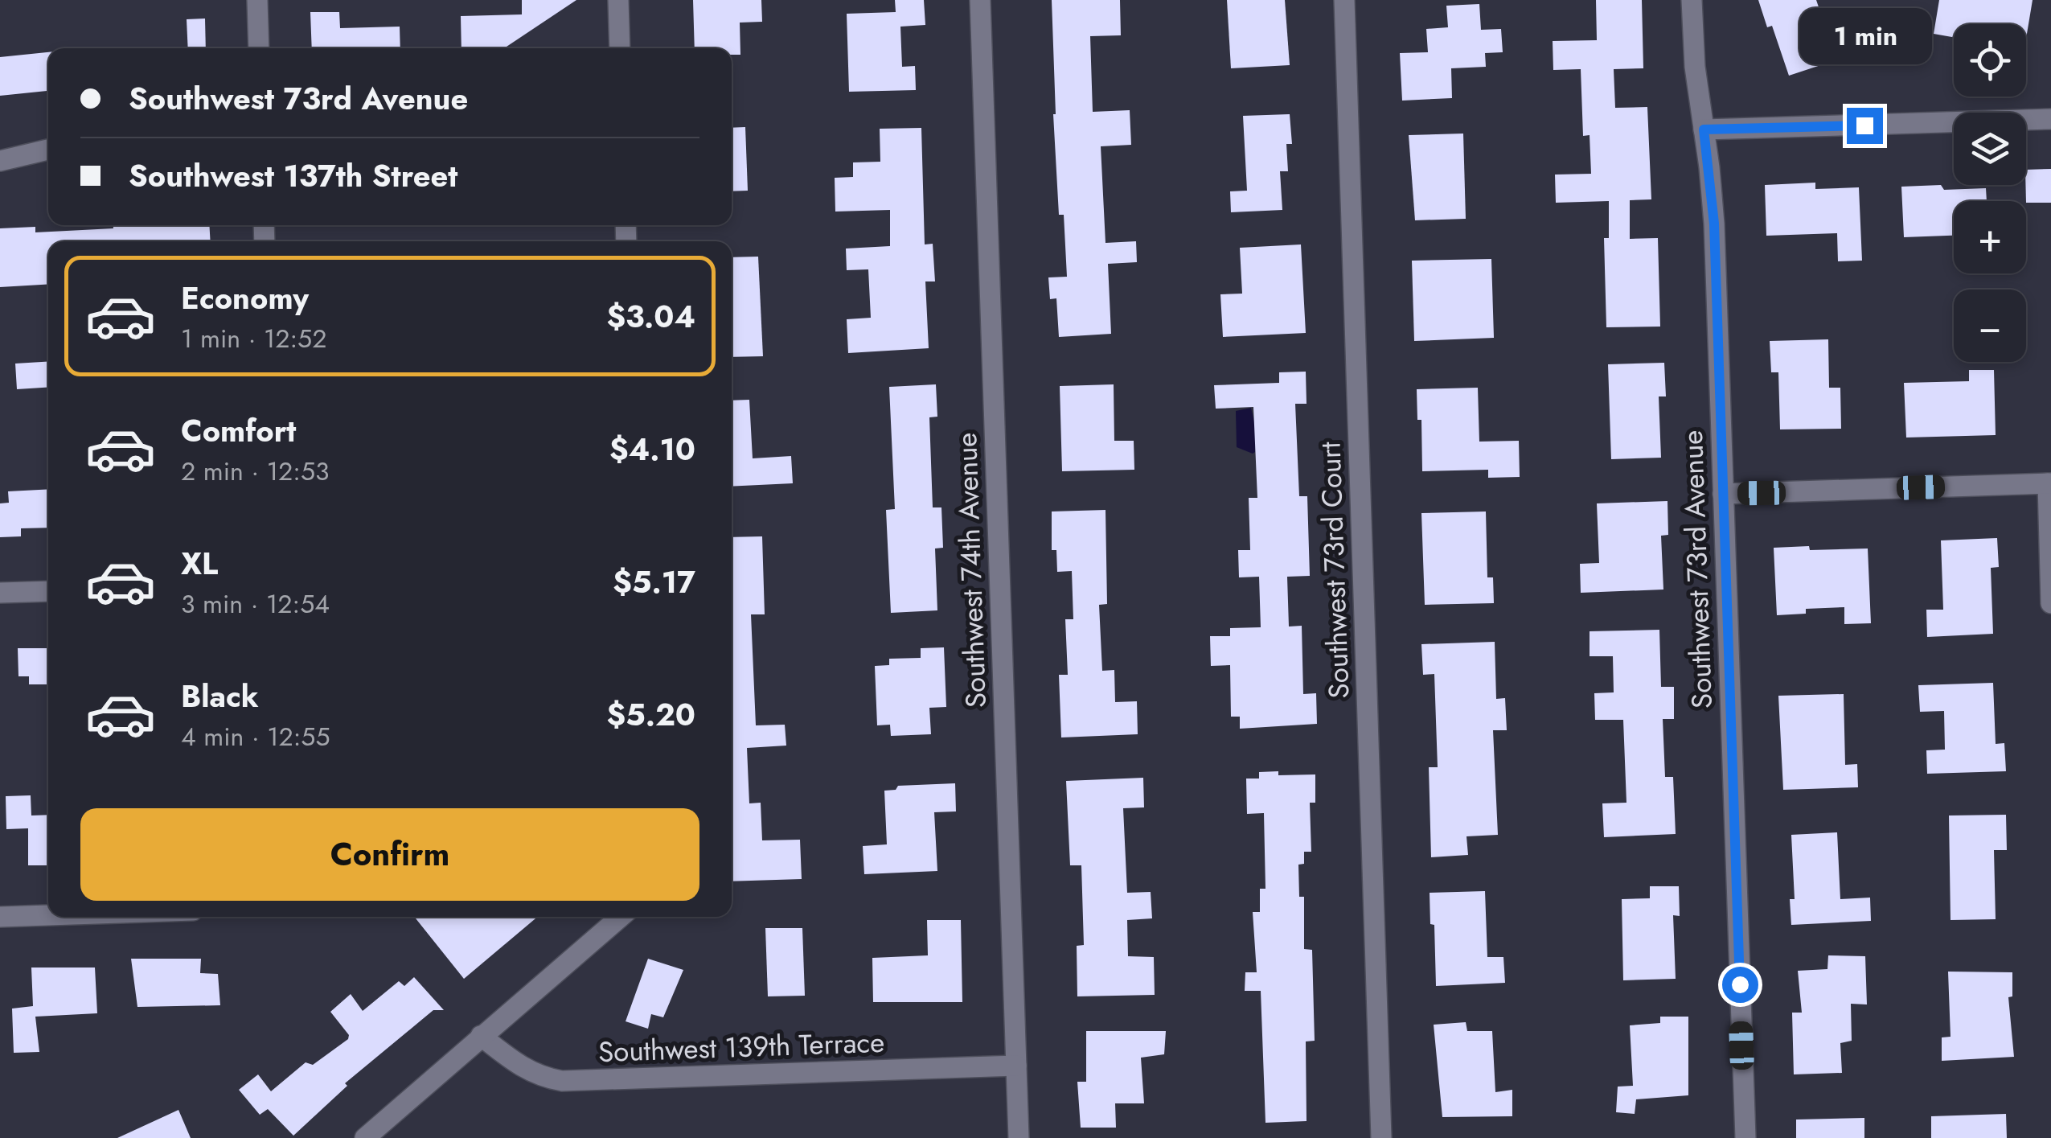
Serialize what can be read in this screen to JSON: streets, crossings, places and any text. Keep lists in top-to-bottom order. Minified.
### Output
{"streets":{"street":["Southwest 73rd Avenue","Southwest 74th Avenue","Southwest 73rd Court","Southwest 139th Terrace"]},"crossings":[["Southwest 74th Avenue","Southwest 139th Terrace"]],"page":{"bubble":"1 min","map_buttons":["+","−"],"banner":["Southwest 73rd Avenue","Southwest 137th Street"],"list":[{"name":"Economy","note":"1 min · 12:52","value":"$3.04"},{"name":"Comfort","note":"2 min · 12:53","value":"$4.10"},{"name":"XL","note":"3 min · 12:54","value":"$5.17"},{"name":"Black","note":"4 min · 12:55","value":"$5.20"}],"buttons":"Confirm"}}
